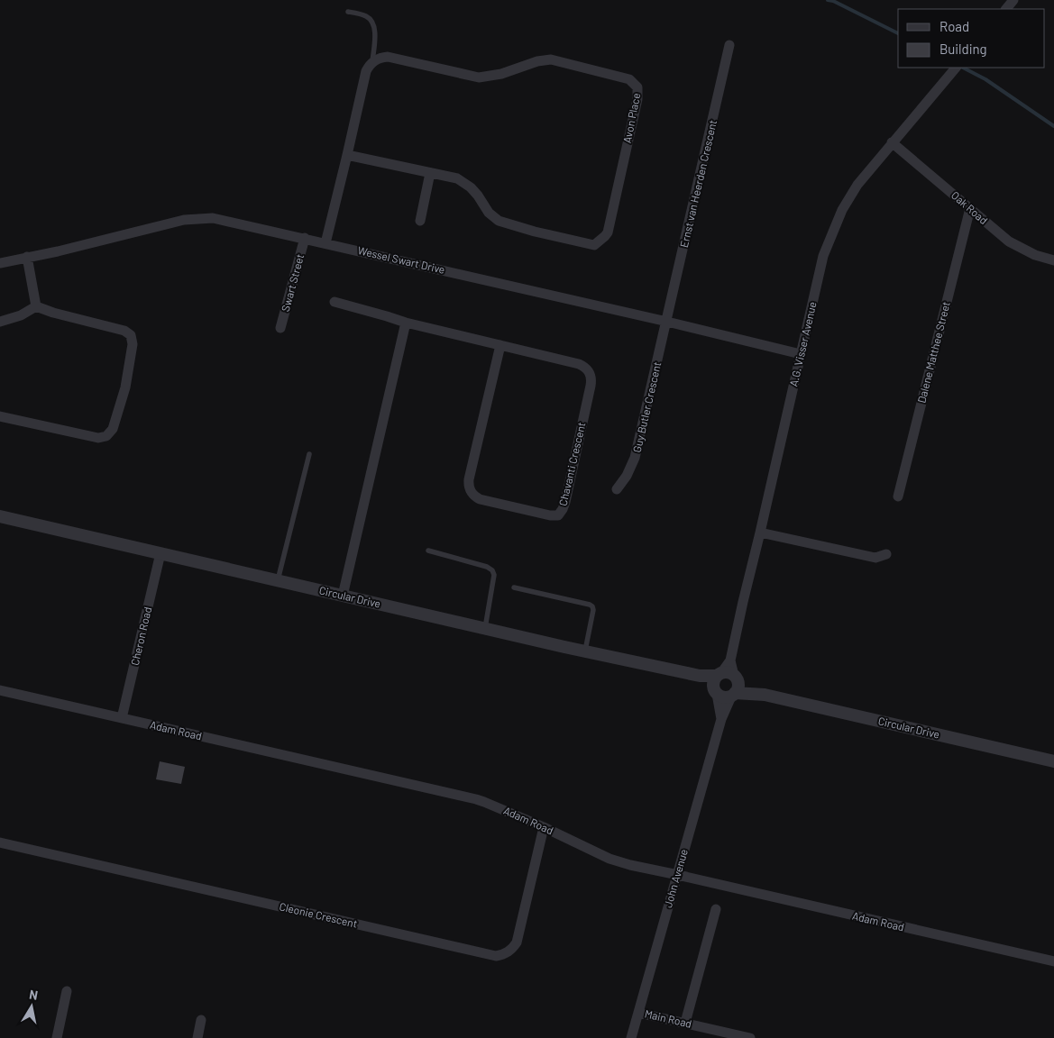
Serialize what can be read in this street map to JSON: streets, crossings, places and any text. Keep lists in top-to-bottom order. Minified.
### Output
{"streets":{"street":["Avon Place","Ernst van Heerden Crescent","Oak Road","Wessel Swart Drive","Swart Street","A.G. Visser Avenue","Dalene Matthee Street","Guy Butler Crescent","Chavanti Crescent","Circular Drive","Cheron Road","Adam Road","John Avenue","Cleonie Crescent","Main Road"]},"crossings":[["Ernst van Heerden Crescent","Wessel Swart Drive"],["Ernst van Heerden Crescent","Guy Butler Crescent"],["Oak Road","A.G. Visser Avenue"],["Oak Road","Dalene Matthee Street"],["Wessel Swart Drive","Swart Street"],["Wessel Swart Drive","A.G. Visser Avenue"],["Wessel Swart Drive","Guy Butler Crescent"],["A.G. Visser Avenue","Circular Drive"],["A.G. Visser Avenue","John Avenue"],["Circular Drive","Cheron Road"],["Circular Drive","John Avenue"],["Cheron Road","Adam Road"],["Adam Road","John Avenue"],["Adam Road","Cleonie Crescent"],["John Avenue","Main Road"]],"legend":["Road","Building"],"north":"top"}
